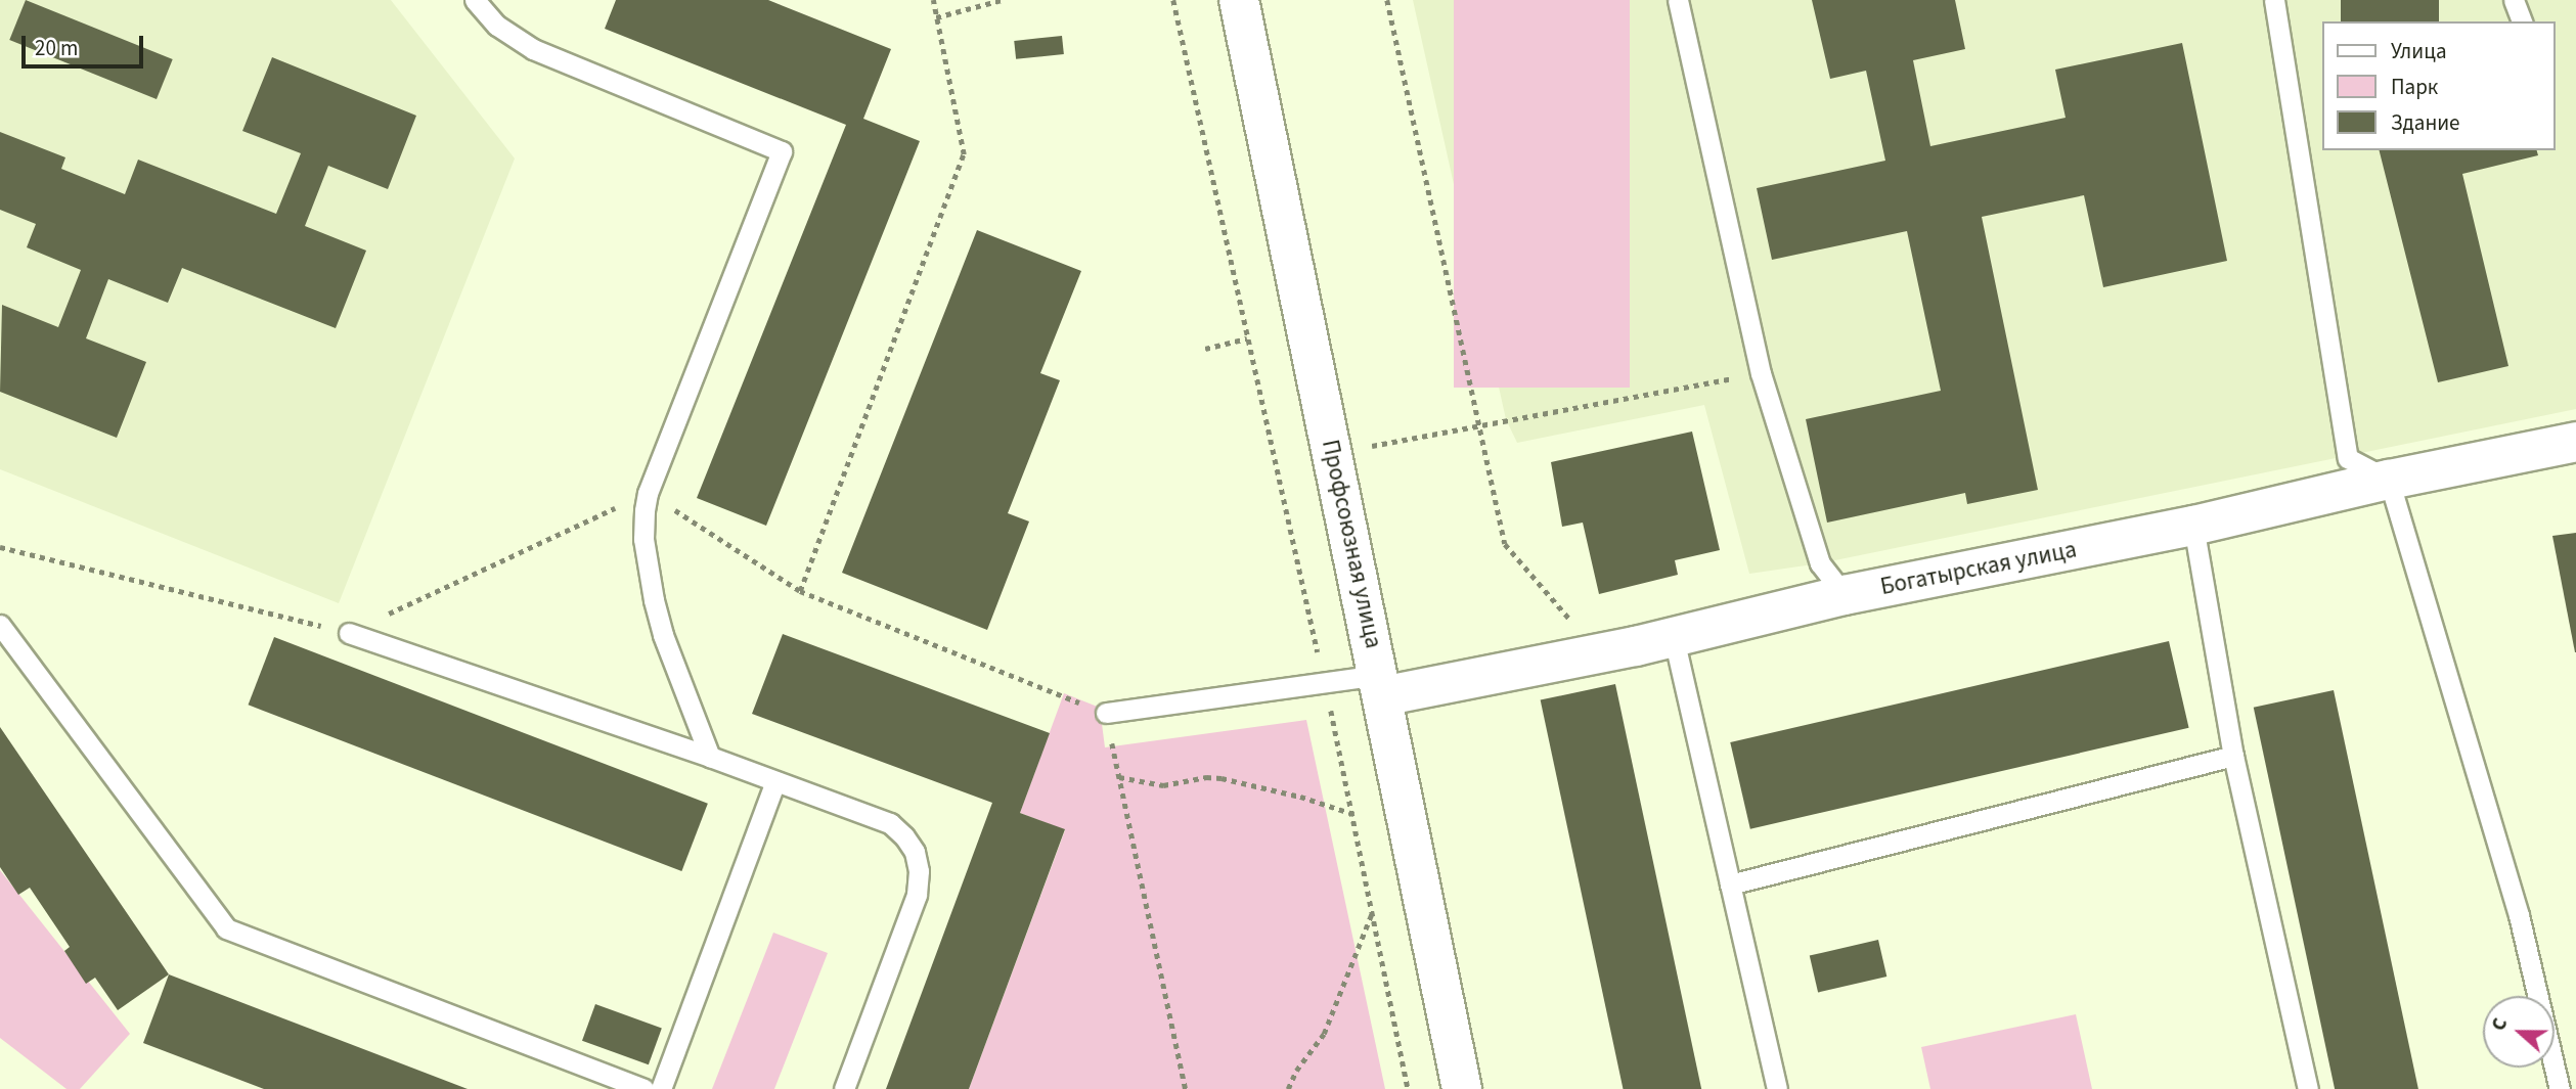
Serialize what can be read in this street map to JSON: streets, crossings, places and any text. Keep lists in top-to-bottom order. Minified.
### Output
{"streets":{"street":["Профсоюзная улица","Богатырская улица"]},"crossings":[["Профсоюзная улица","Богатырская улица"]],"legend":["Улица","Парк","Здание"],"scale_bar":"20 m","north":"left"}
